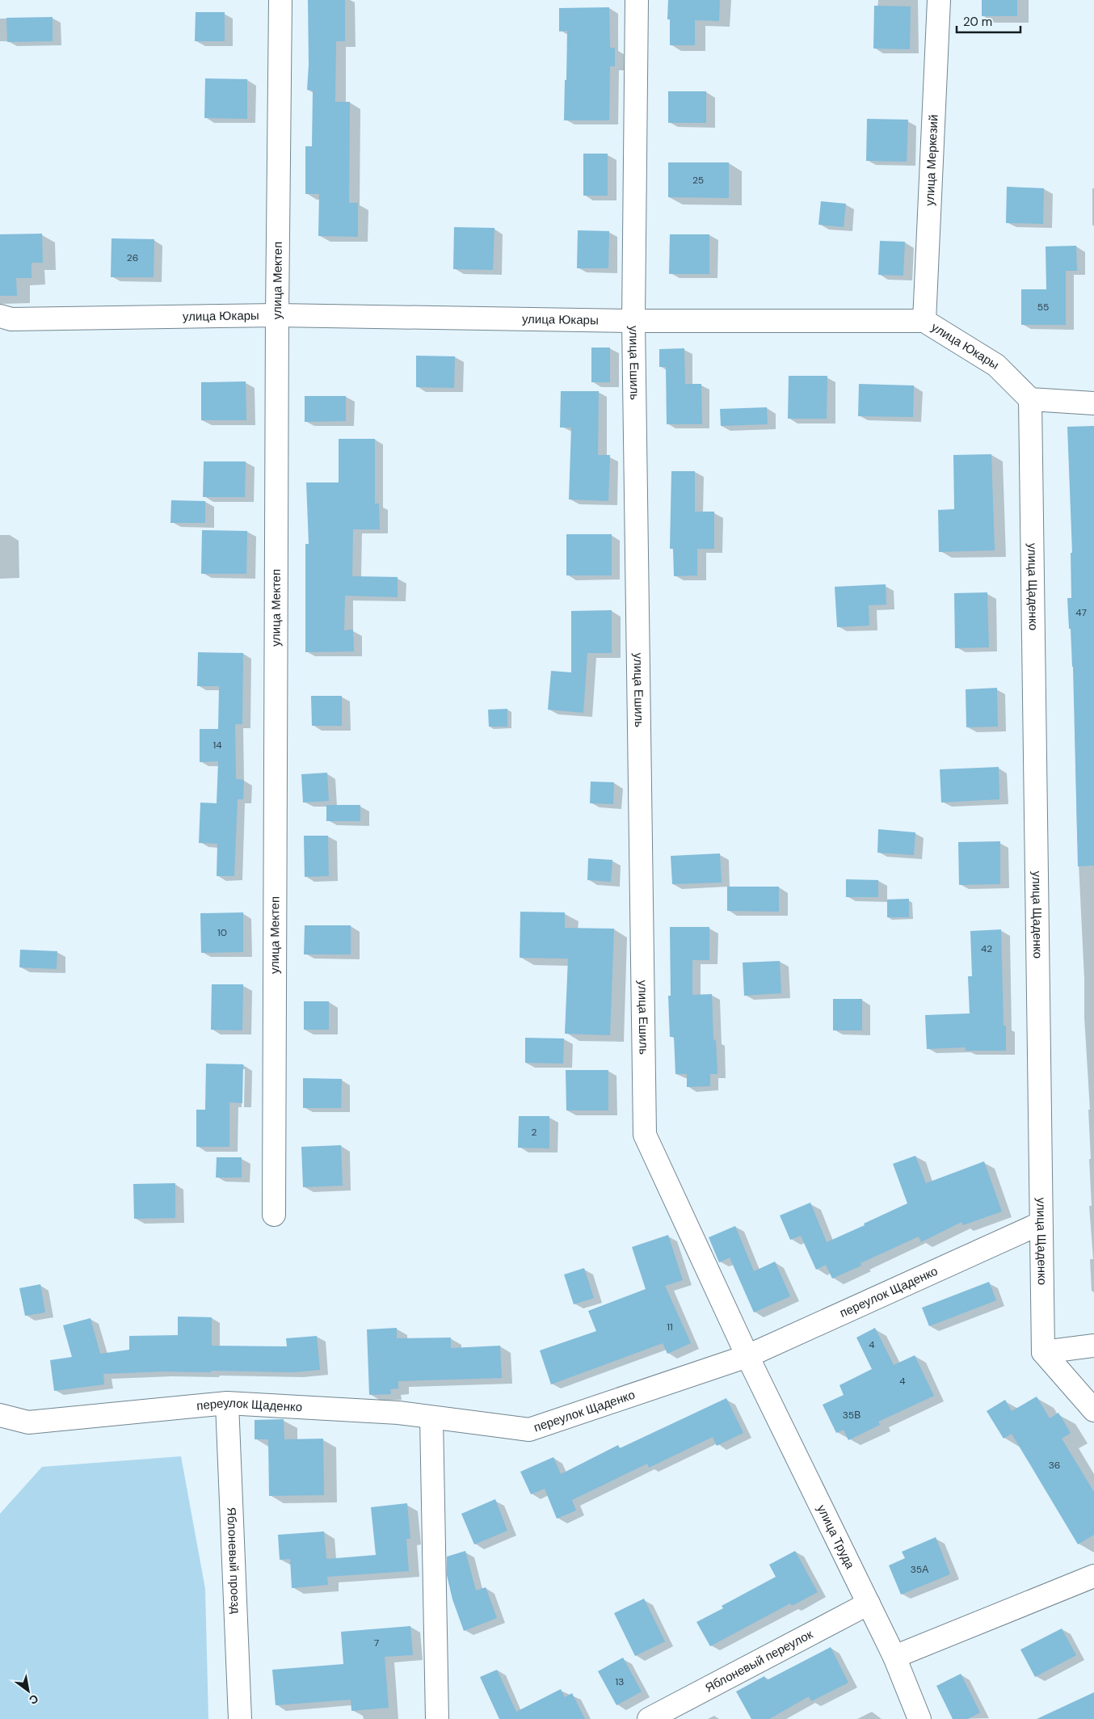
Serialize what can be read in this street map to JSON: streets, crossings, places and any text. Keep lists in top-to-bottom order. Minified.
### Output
{"streets":{"street":["улица Меркезий","улица Мектеп","улица Юкары","улица Ешиль","улица Щаденко","переулок Щаденко","улица Труда","Яблоневый проезд","Яблоневый переулок"]},"crossings":[["улица Меркезий","улица Юкары"],["улица Мектеп","улица Юкары"],["улица Юкары","улица Ешиль"],["улица Юкары","улица Щаденко"],["улица Ешиль","переулок Щаденко"],["улица Ешиль","улица Труда"],["улица Щаденко","переулок Щаденко"],["переулок Щаденко","улица Труда"],["переулок Щаденко","Яблоневый проезд"],["улица Труда","Яблоневый переулок"]],"house_numbers":["25","26","55","47","14","10","42","2","11","4","4","35В","36","35А","7","13"],"scale_bar":"20 m","north":"bottom right"}
